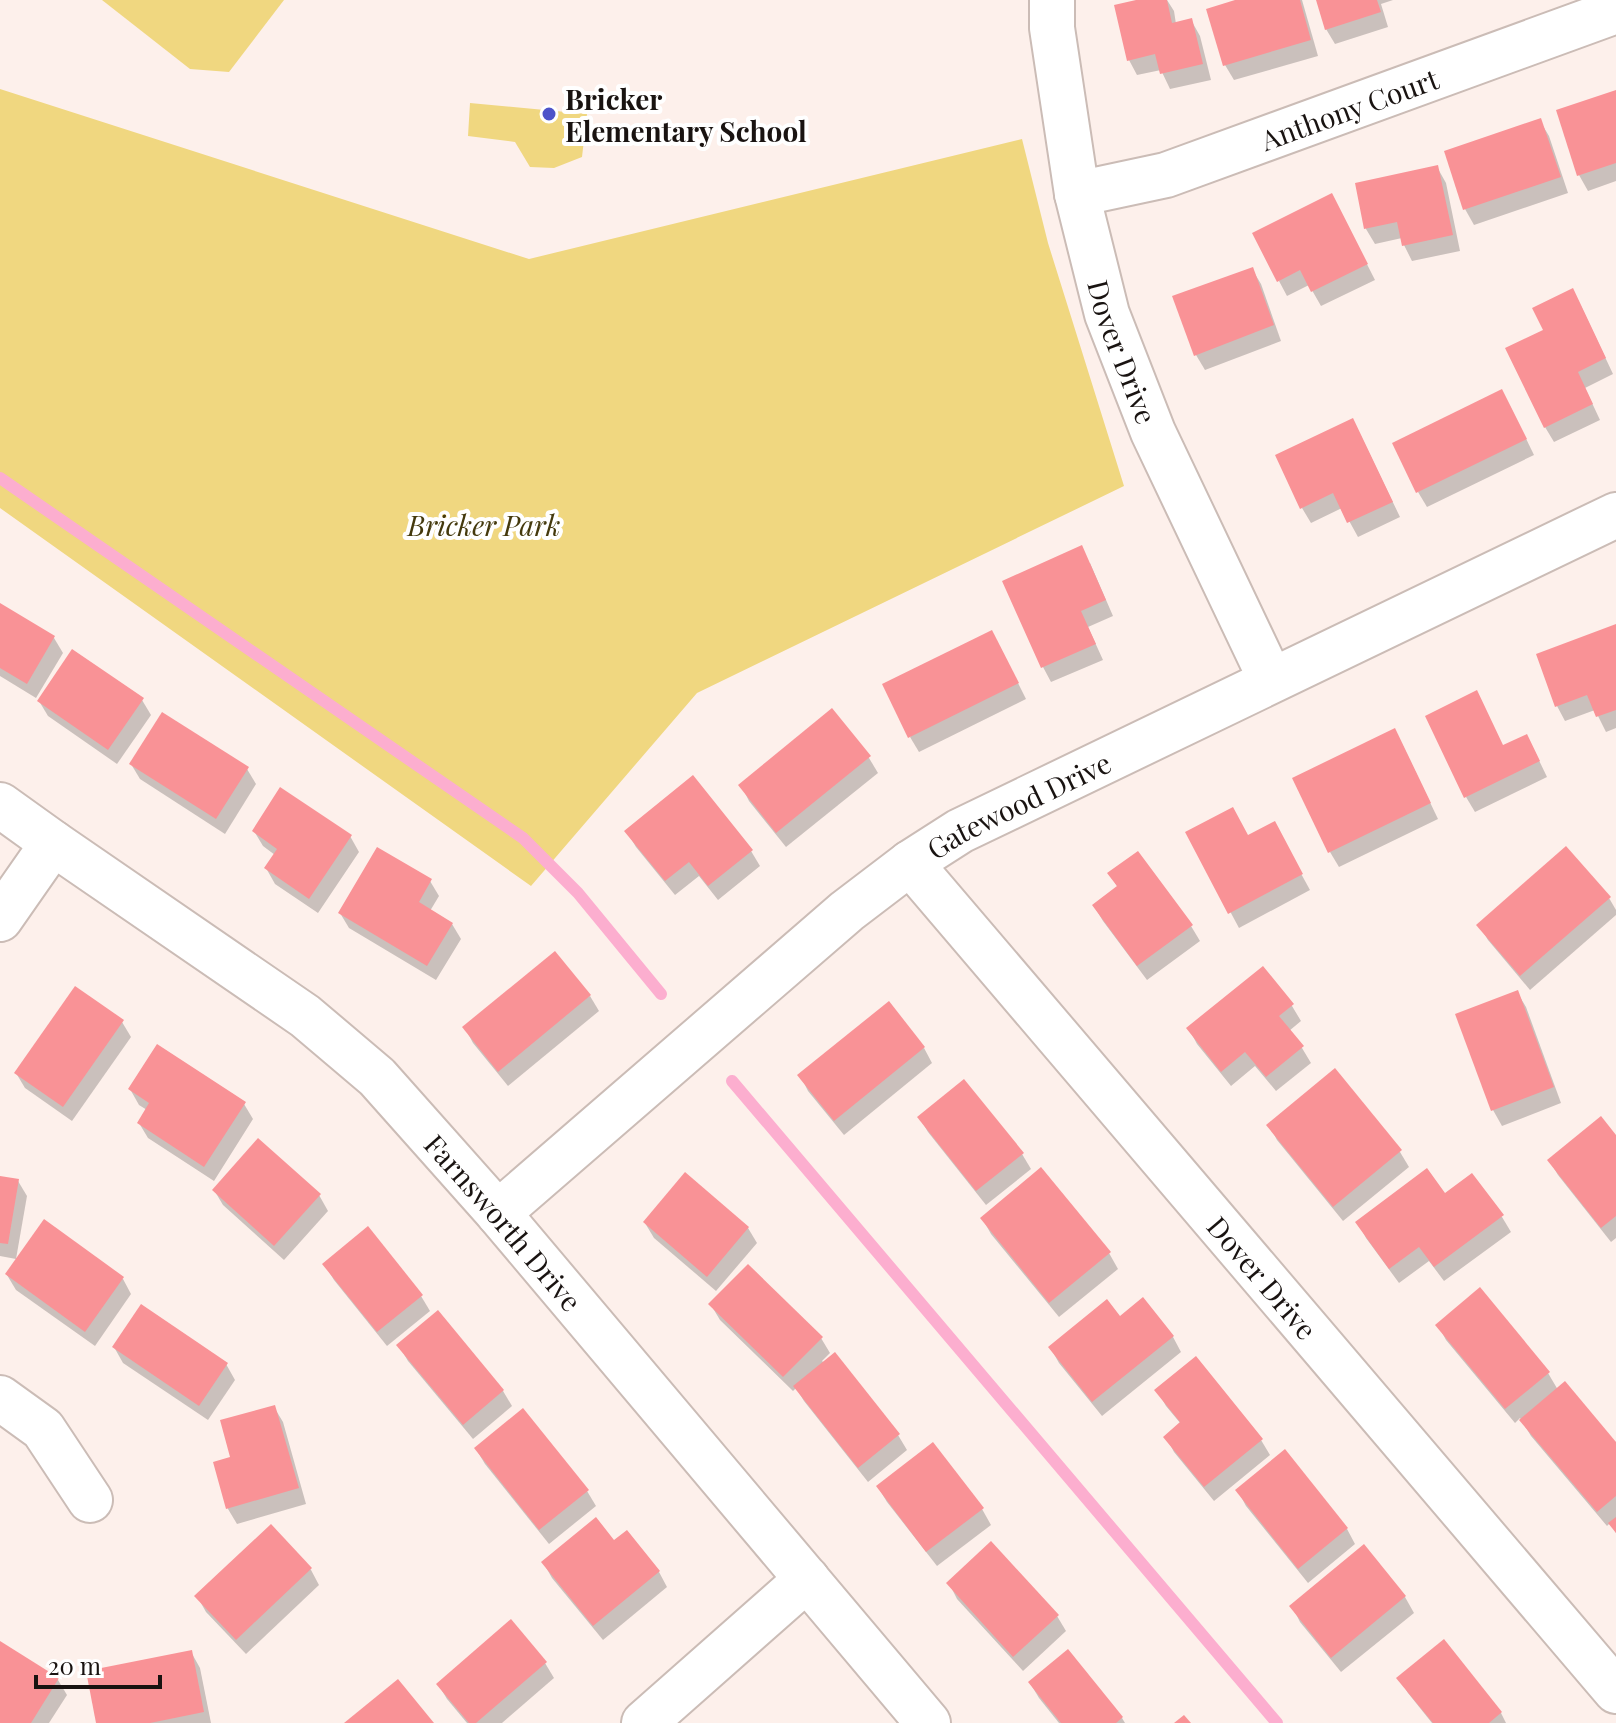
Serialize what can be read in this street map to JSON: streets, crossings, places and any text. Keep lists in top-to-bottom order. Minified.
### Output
{"streets":{"street":["Anthony Court","Dover Drive","Gatewood Drive","Farnsworth Drive"]},"crossings":[["Anthony Court","Dover Drive"],["Dover Drive","Gatewood Drive"],["Gatewood Drive","Farnsworth Drive"]],"parks":["Bricker Park"],"places":["Bricker Elementary School"],"scale_bar":"20 m"}
